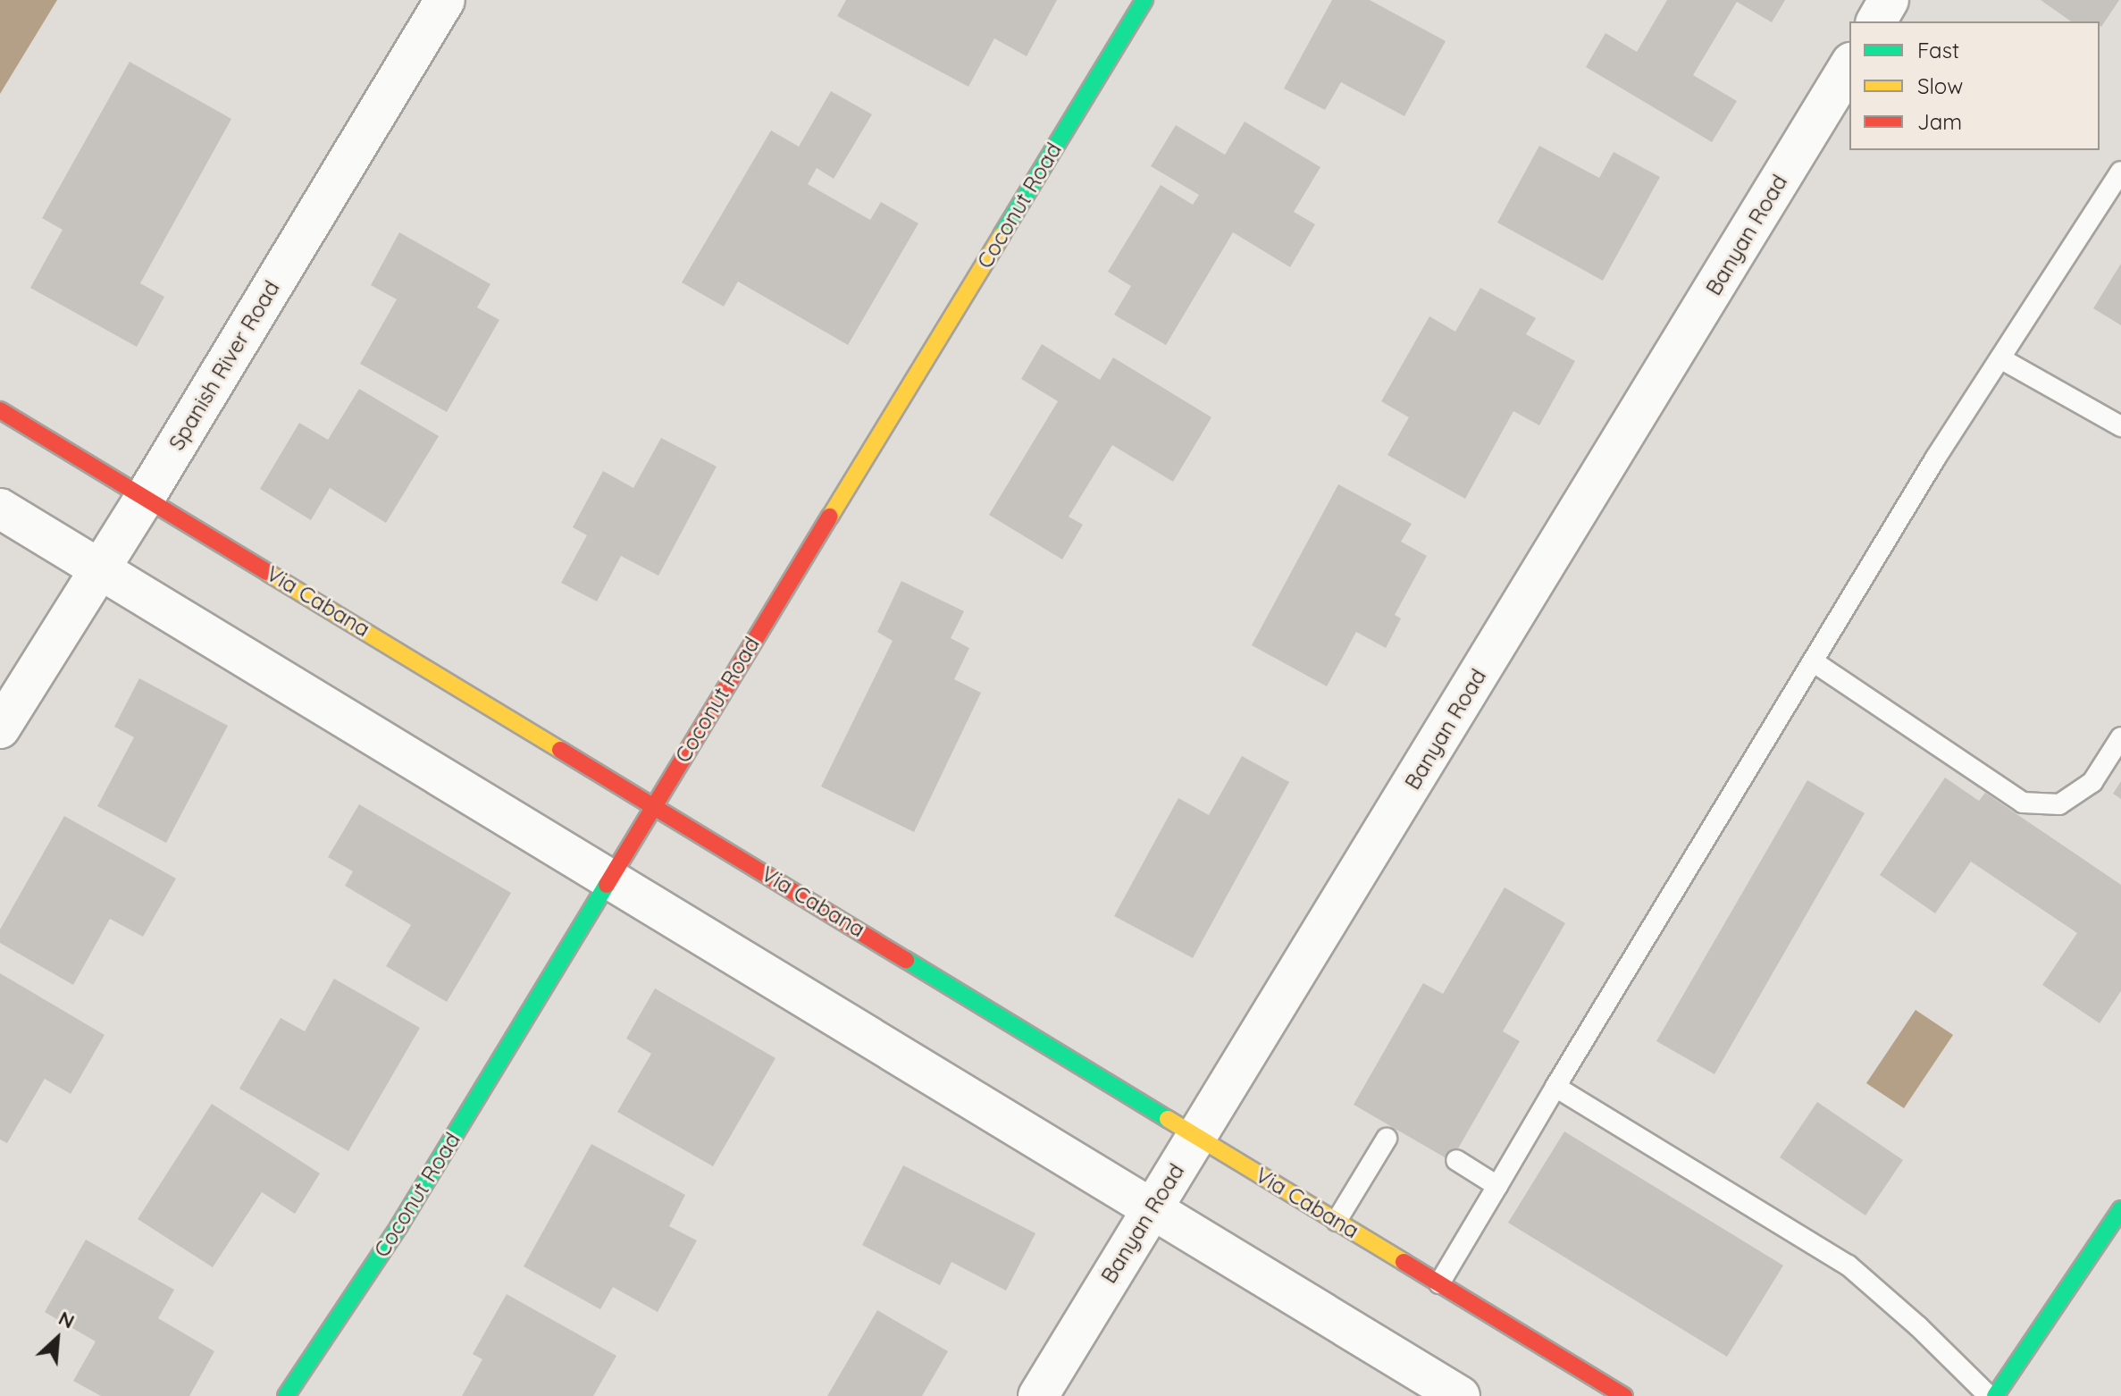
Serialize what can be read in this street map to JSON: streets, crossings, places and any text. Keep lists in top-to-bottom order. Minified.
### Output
{"streets":{"street":["Coconut Road","Banyan Road","Spanish River Road","Via Cabana"]},"crossings":[["Coconut Road","Via Cabana"],["Banyan Road","Via Cabana"],["Spanish River Road","Via Cabana"]],"legend":["Fast","Slow","Jam"],"north":"top right"}
